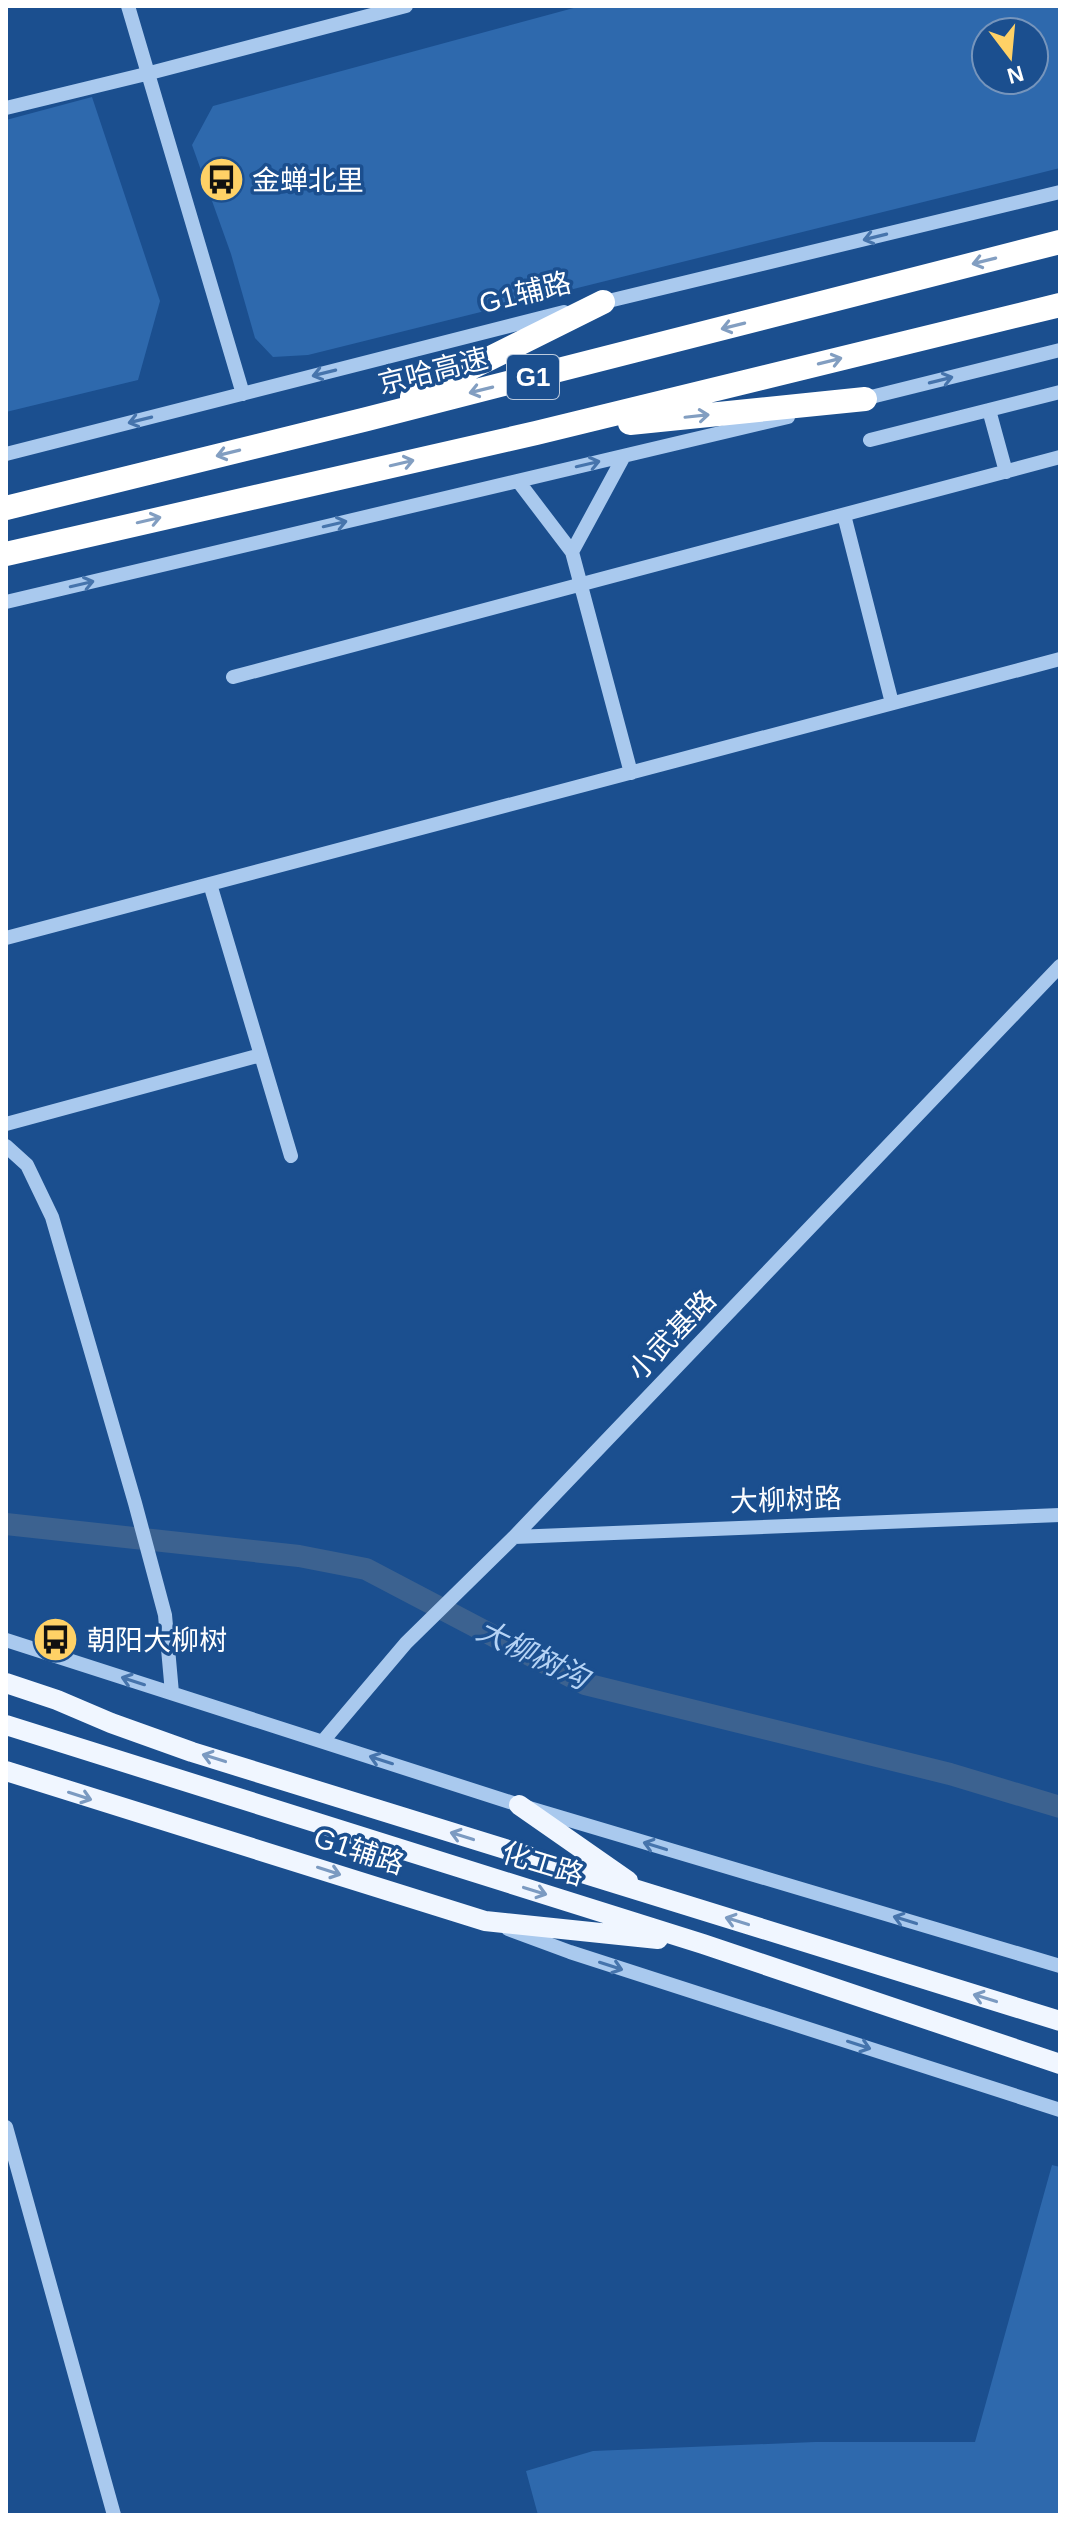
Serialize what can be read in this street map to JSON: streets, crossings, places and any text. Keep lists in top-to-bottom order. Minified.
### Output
{"streets":{"highway":["京哈高速","G1"],"main road":["G1辅路","化工路"],"street":["小武基路","大柳树路"]},"crossings":[["G1辅路","化工路"],["小武基路","大柳树路"]],"water":["大柳树沟"],"places":{"bus stop":["金蝉北里","朝阳大柳树"]},"north":"bottom"}
